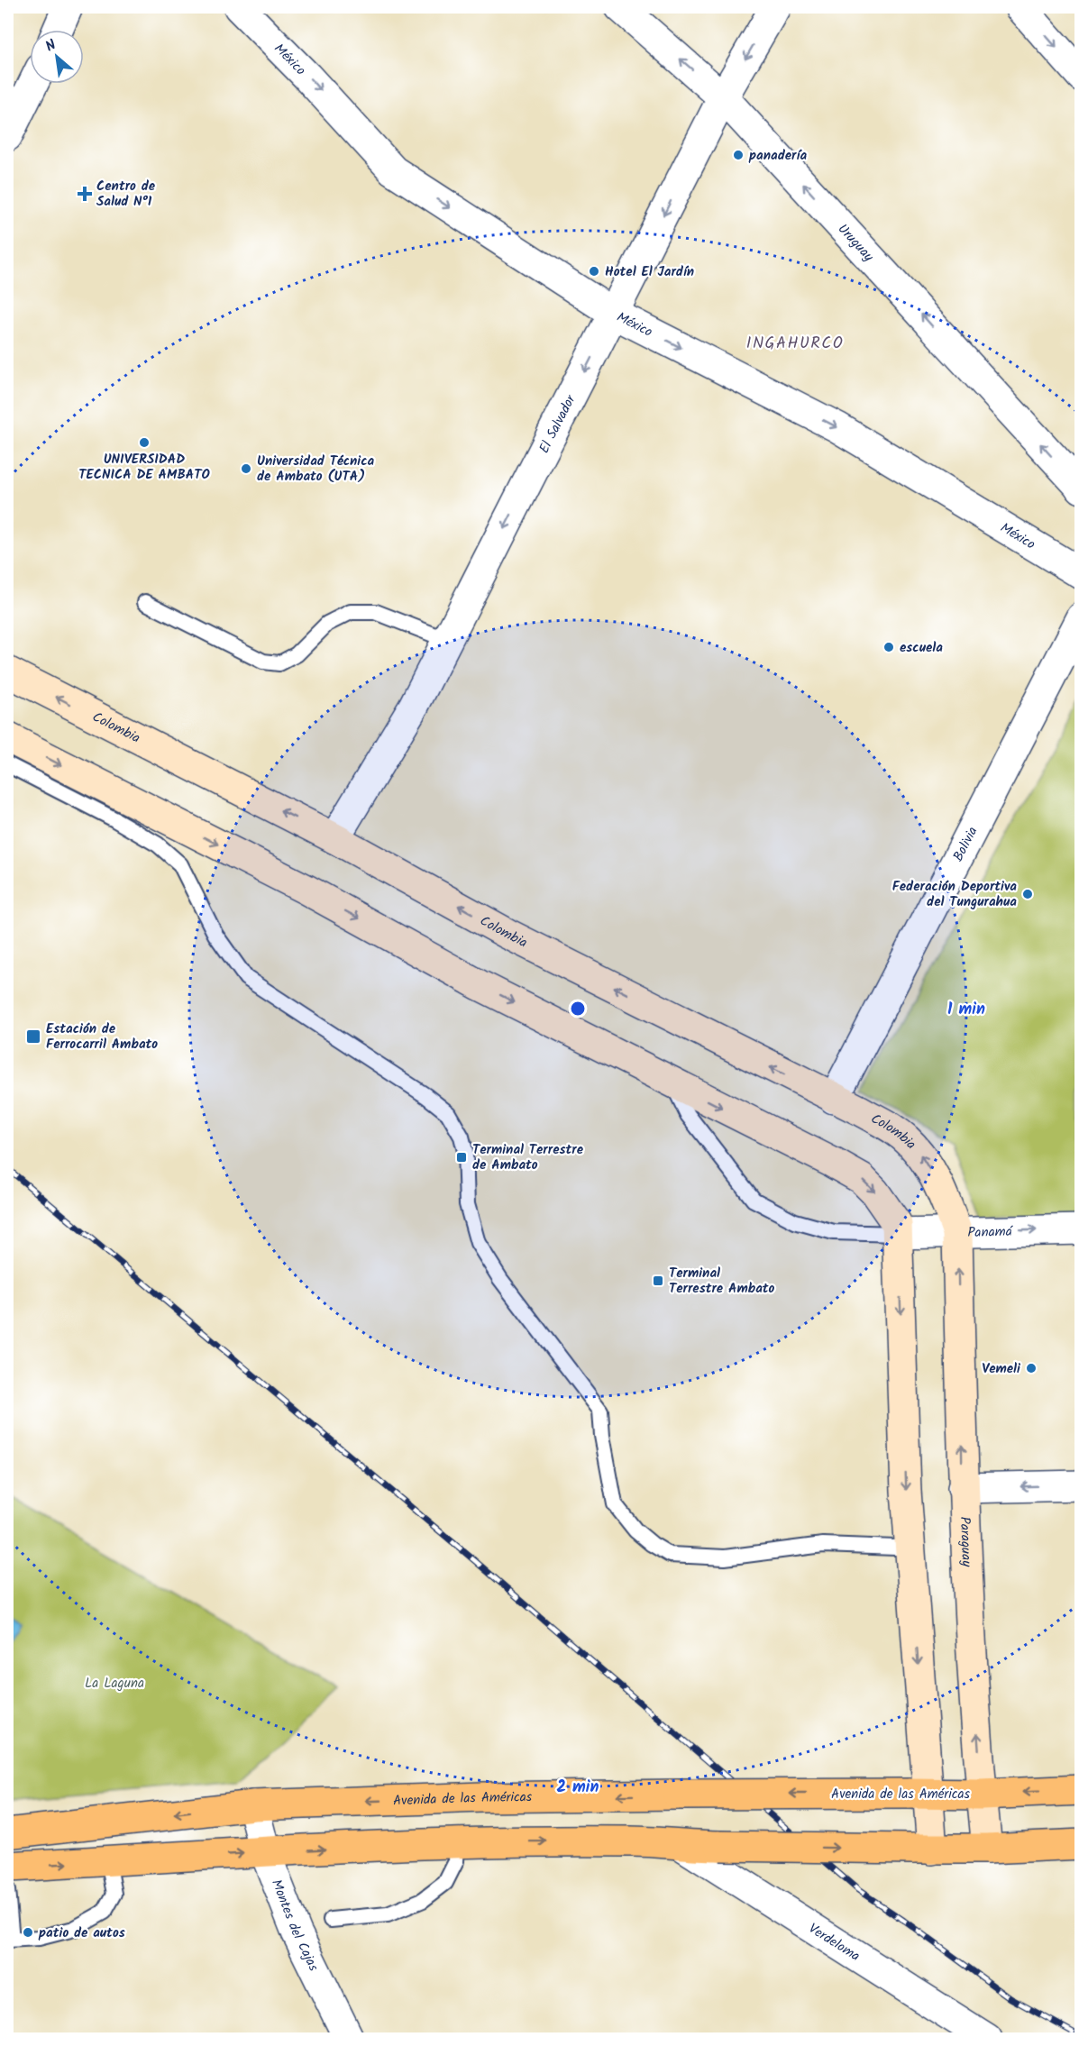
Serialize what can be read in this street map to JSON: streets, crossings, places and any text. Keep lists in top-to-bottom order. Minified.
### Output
{"streets":{"main road":["Colombia","Paraguay","Avenida de las Américas"],"street":["México","Uruguay","El Salvador","Bolivia","Panamá","Montes del Cajas","Verdeloma"]},"crossings":[["México","El Salvador"],["Uruguay","El Salvador"],["El Salvador","Colombia"],["Colombia","Bolivia"],["Colombia","Panamá"],["Colombia","Paraguay"],["Panamá","Paraguay"],["Paraguay","Avenida de las Américas"],["Avenida de las Américas","Montes del Cajas"]],"one_way":["México","Uruguay","El Salvador"],"districts":["INGAHURCO"],"parks":["La Laguna"],"places":{"other":["panadería","Hotel El Jardín","UNIVERSIDAD TECNICA DE AMBATO","Universidad Técnica de Ambato (UTA)","escuela","Federación Deportiva del Tungurahua","Vemeli","patio de autos"],"health":["Centro de Salud N°1"],"transit":["Estación de Ferrocarril Ambato","Terminal Terrestre de Ambato","Terminal Terrestre Ambato"]},"north":"top left","rings":["1 min","2 min"]}
